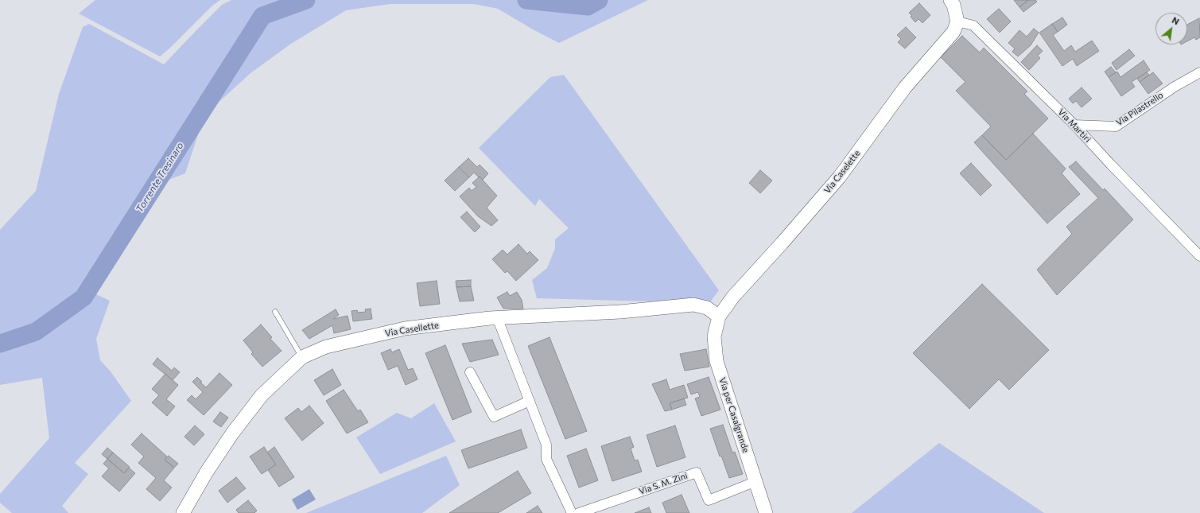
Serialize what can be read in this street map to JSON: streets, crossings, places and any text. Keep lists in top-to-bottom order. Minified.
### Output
{"streets":{"street":["Via Pilastrello","Via Martiri","Via Caselette","Via Casellette","Via per Casalgrande","Via S. M. Zini"]},"crossings":[["Via Pilastrello","Via Martiri"],["Via Martiri","Via Caselette"],["Via Caselette","Via Casellette"],["Via Caselette","Via per Casalgrande"],["Via Casellette","Via per Casalgrande"]],"water":["Torrente Tresinaro"],"north":"top right"}
